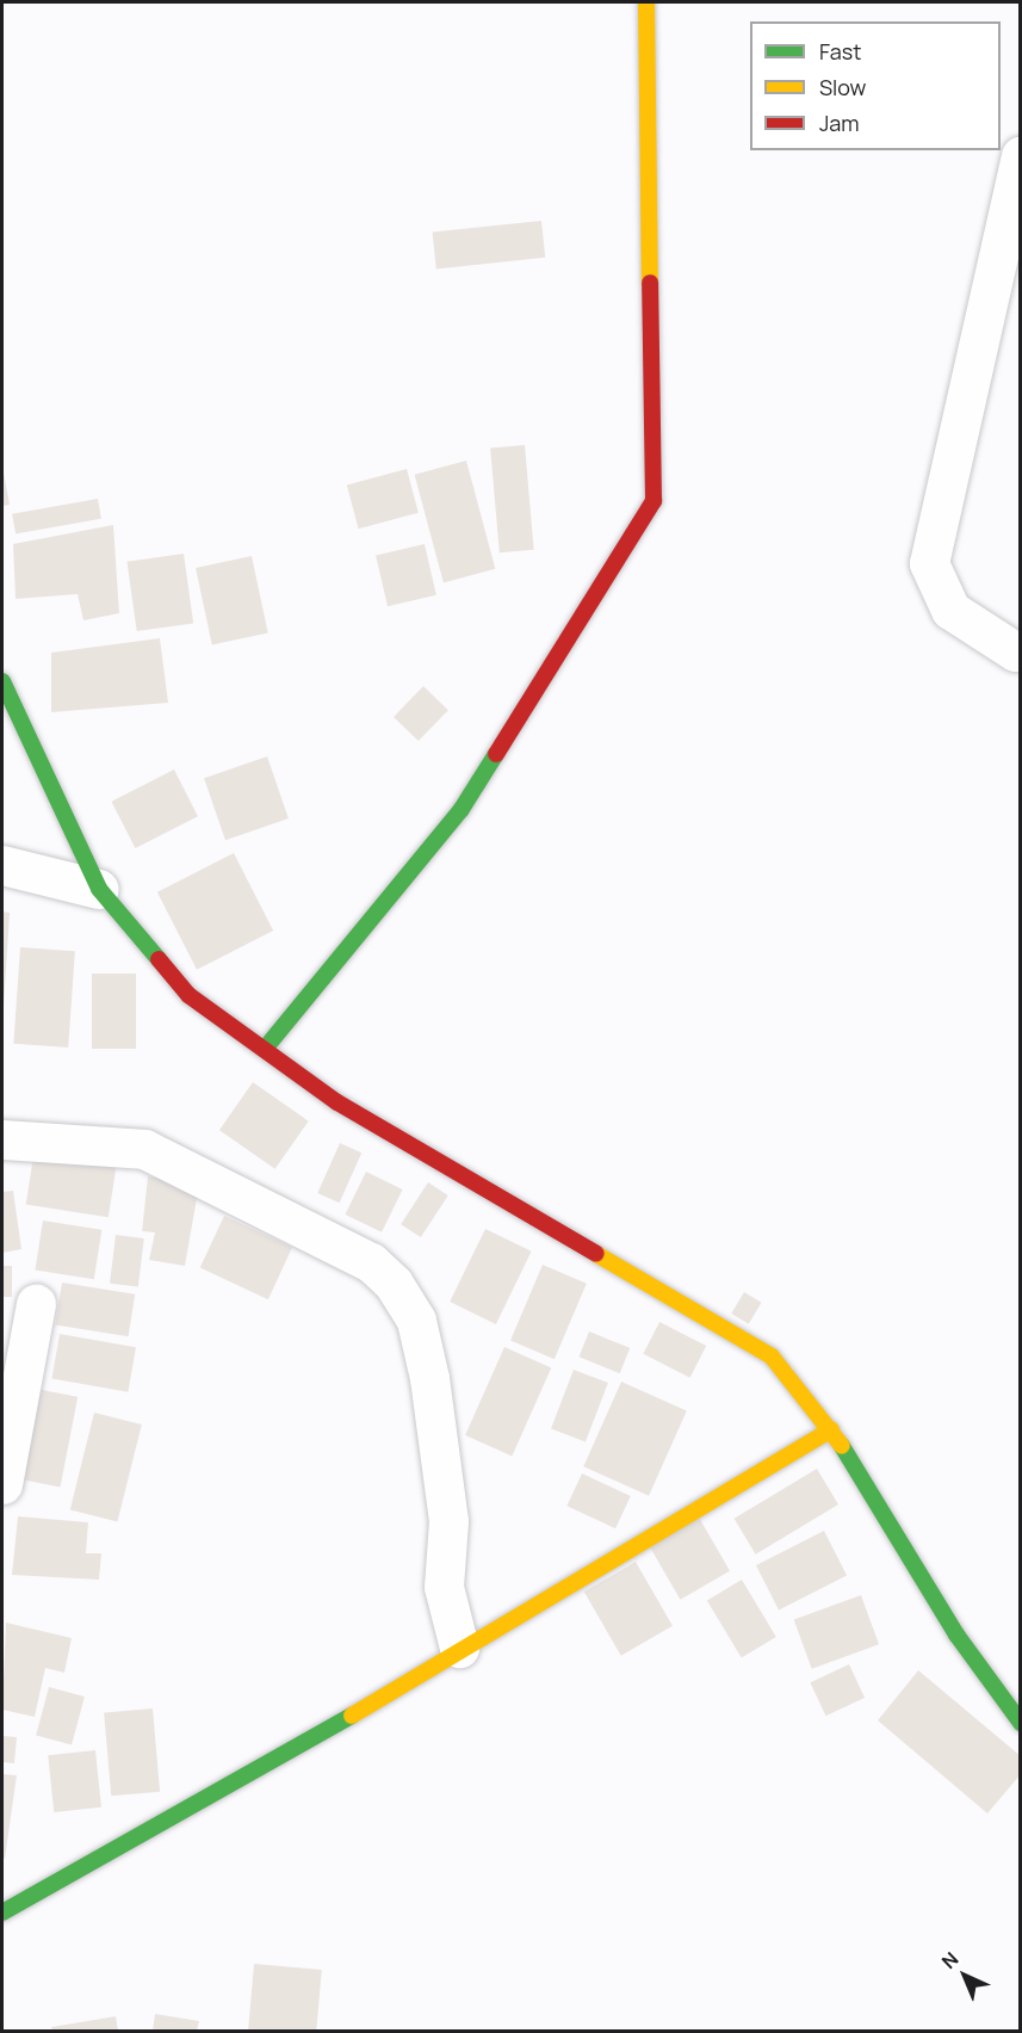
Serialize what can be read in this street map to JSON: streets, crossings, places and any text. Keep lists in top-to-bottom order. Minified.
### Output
{"legend":["Fast","Slow","Jam"],"north":"top left"}
